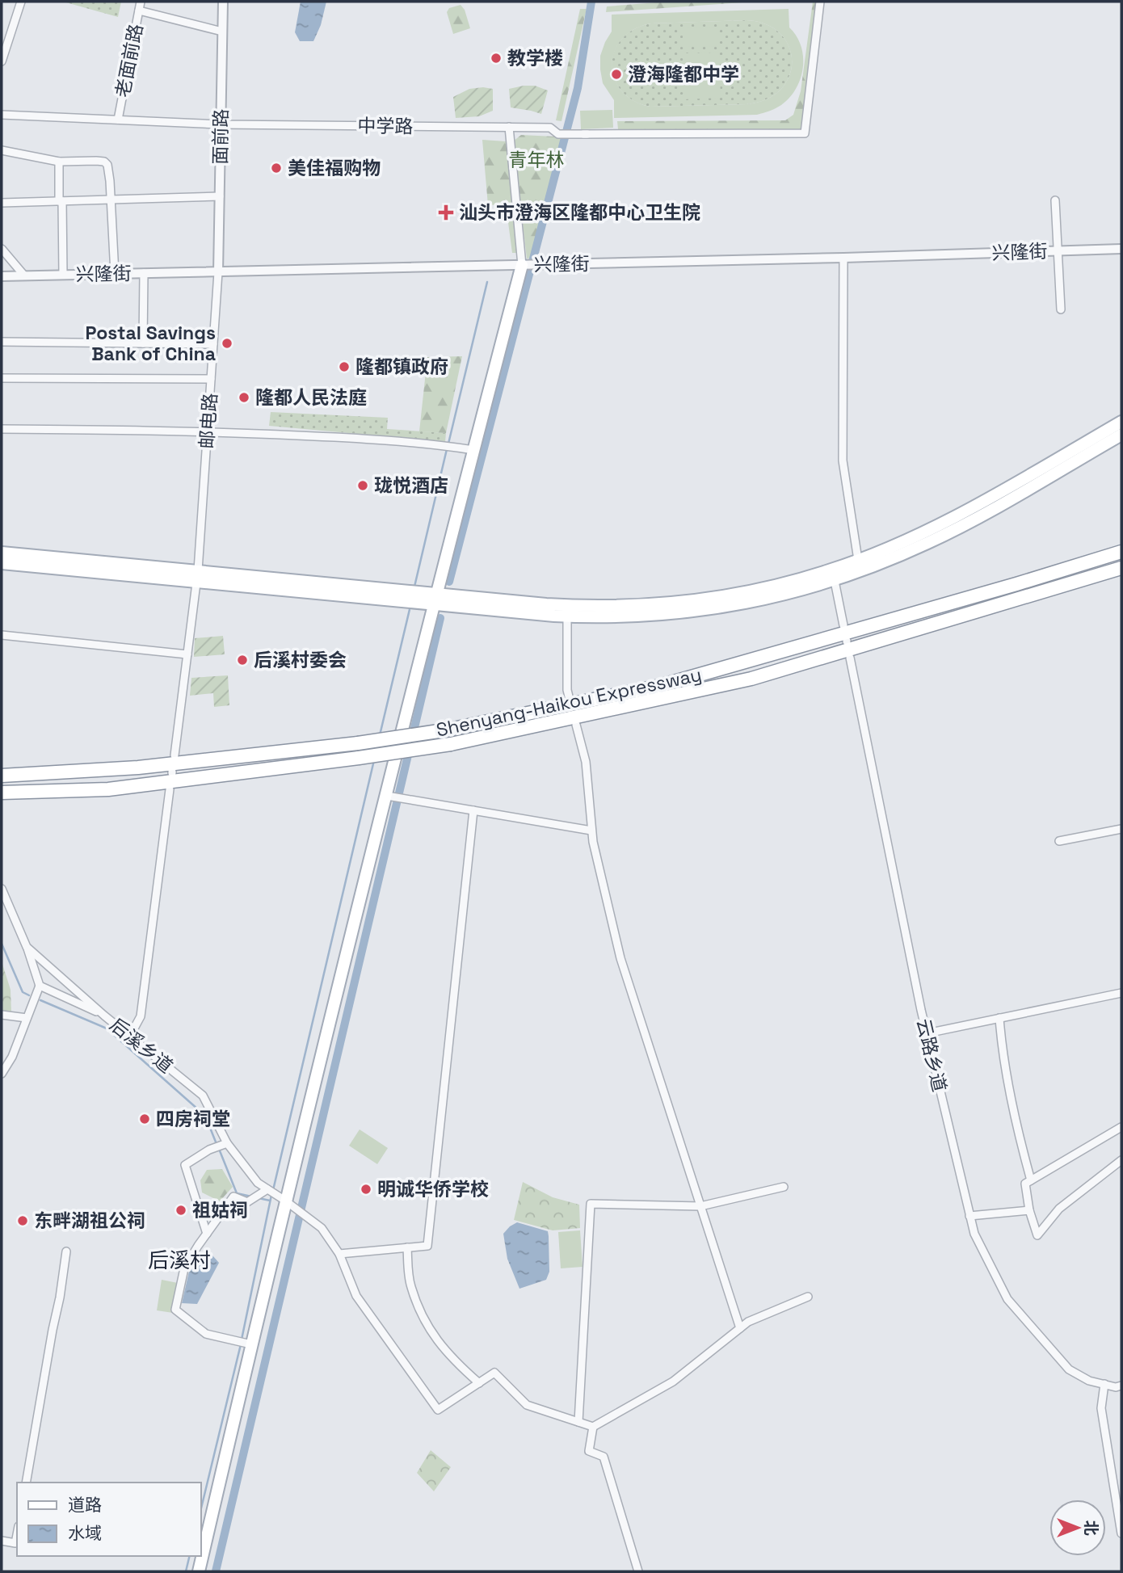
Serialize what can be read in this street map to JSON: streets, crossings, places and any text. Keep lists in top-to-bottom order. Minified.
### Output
{"streets":{"highway":["Shenyang-Haikou Expressway"],"street":["老面前路","中学路","面前路","兴隆街","邮电路","后溪乡道","云路乡道"]},"crossings":[["老面前路","中学路"],["中学路","面前路"],["面前路","兴隆街"],["面前路","邮电路"],["兴隆街","邮电路"]],"districts":["后溪村"],"parks":["青年林"],"places":{"other":["教学楼","澄海隆都中学","美佳福购物","Postal Savings Bank of China","隆都镇政府","隆都人民法庭","珑悦酒店","后溪村委会","四房祠堂","明诚华侨学校","祖姑祠","东畔湖祖公祠"],"health":["汕头市澄海区隆都中心卫生院"]},"legend":["道路","水域"],"north":"right"}
